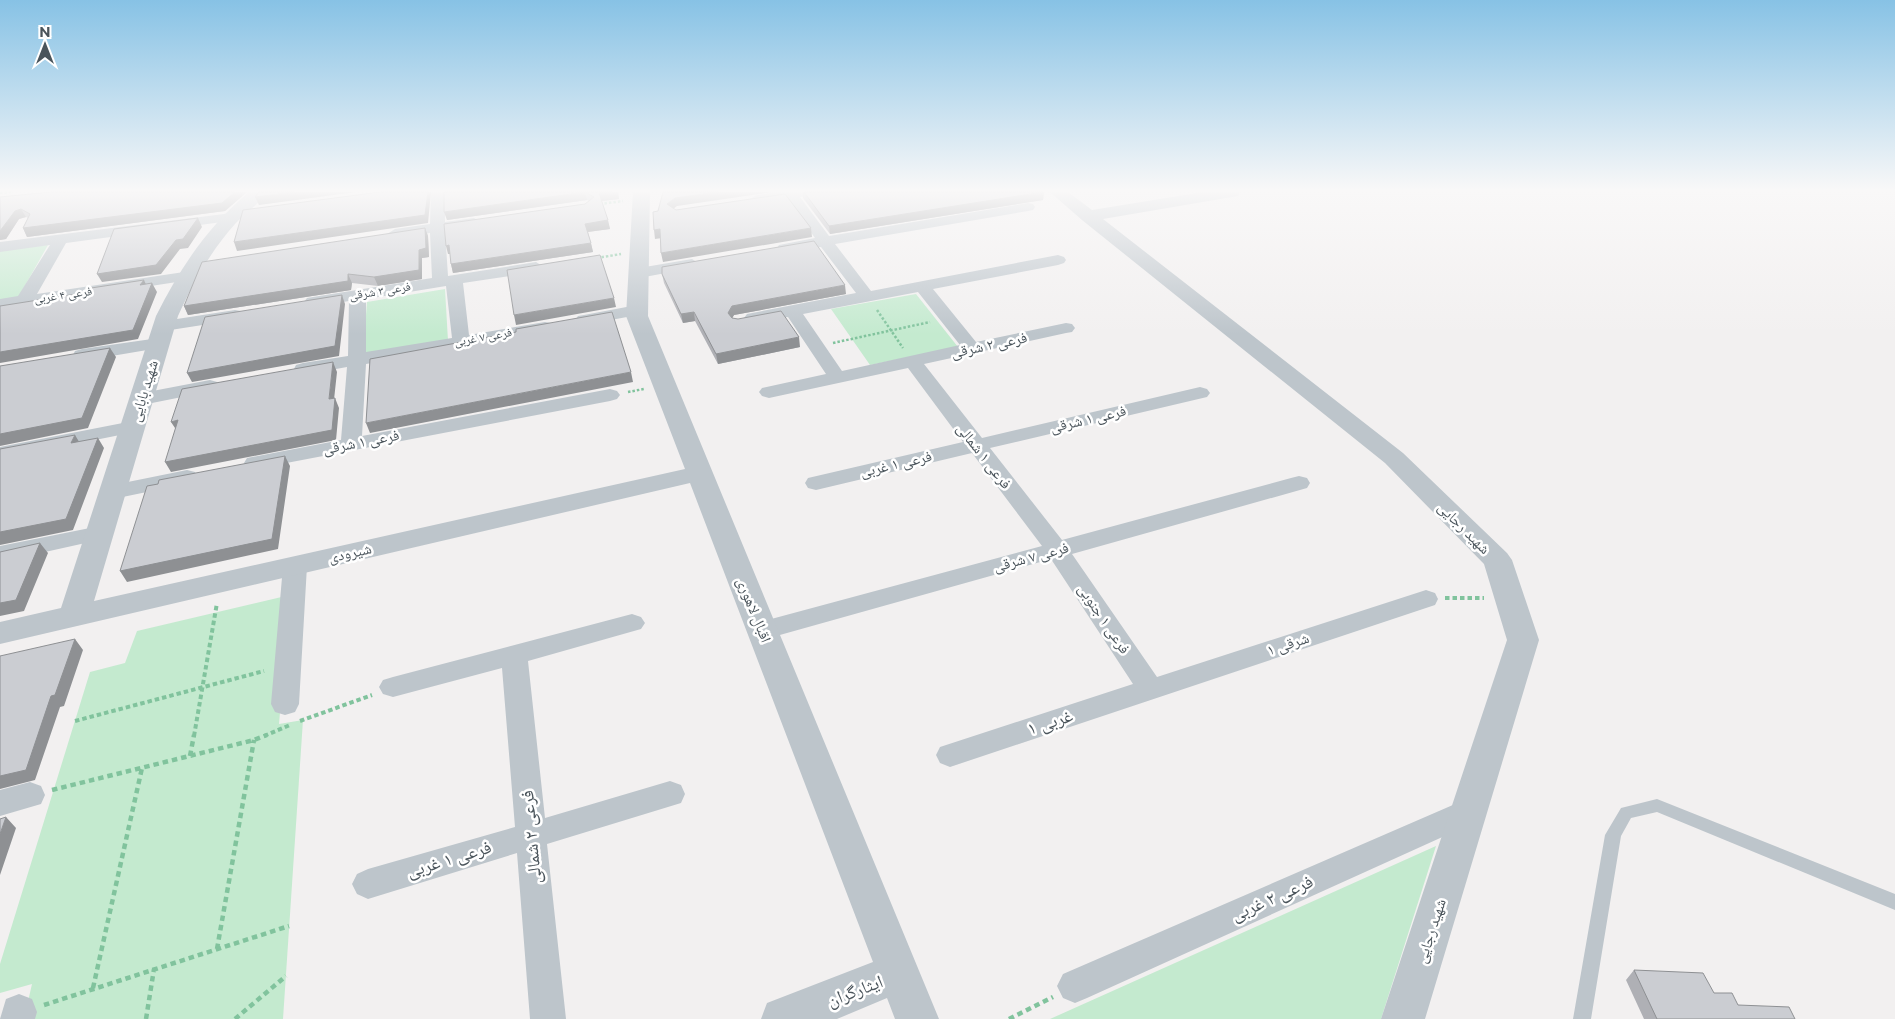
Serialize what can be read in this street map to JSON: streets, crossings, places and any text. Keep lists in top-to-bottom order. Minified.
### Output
{"streets":{"street":["فرعی ۳ شرقی","فرعی ۴ غربی","فرعی ۷ غربی","فرعی ۲ شرقی","شهید بابایی","فرعی ۱ شرقی","فرعی ۱ شمالی","فرعی ۱ غربی","شهید رجایی","شیرودی","فرعی ۷ شرقی","اقبال لاهوری","فرعی ۱ جنوبی","۱ شرقی","۱ غربی","فرعی ۲ شمالی","فرعی ۲ غربی","ایثارگران"]},"crossings":[["فرعی ۴ غربی","شهید بابایی"],["فرعی ۷ غربی","اقبال لاهوری"],["فرعی ۲ شرقی","فرعی ۱ شمالی"],["شهید بابایی","شیرودی"],["فرعی ۱ شرقی","فرعی ۱ شمالی"],["فرعی ۱ شرقی","فرعی ۱ غربی"],["فرعی ۱ شمالی","فرعی ۱ غربی"],["فرعی ۱ شمالی","فرعی ۷ شرقی"],["فرعی ۱ شمالی","فرعی ۱ جنوبی"],["فرعی ۱ غربی","فرعی ۲ شمالی"],["شهید رجایی","فرعی ۲ غربی"],["شیرودی","اقبال لاهوری"],["فرعی ۷ شرقی","اقبال لاهوری"],["فرعی ۷ شرقی","فرعی ۱ جنوبی"],["اقبال لاهوری","ایثارگران"],["فرعی ۱ جنوبی","۱ شرقی"],["فرعی ۱ جنوبی","۱ غربی"],["۱ شرقی","۱ غربی"]],"north":"top"}
